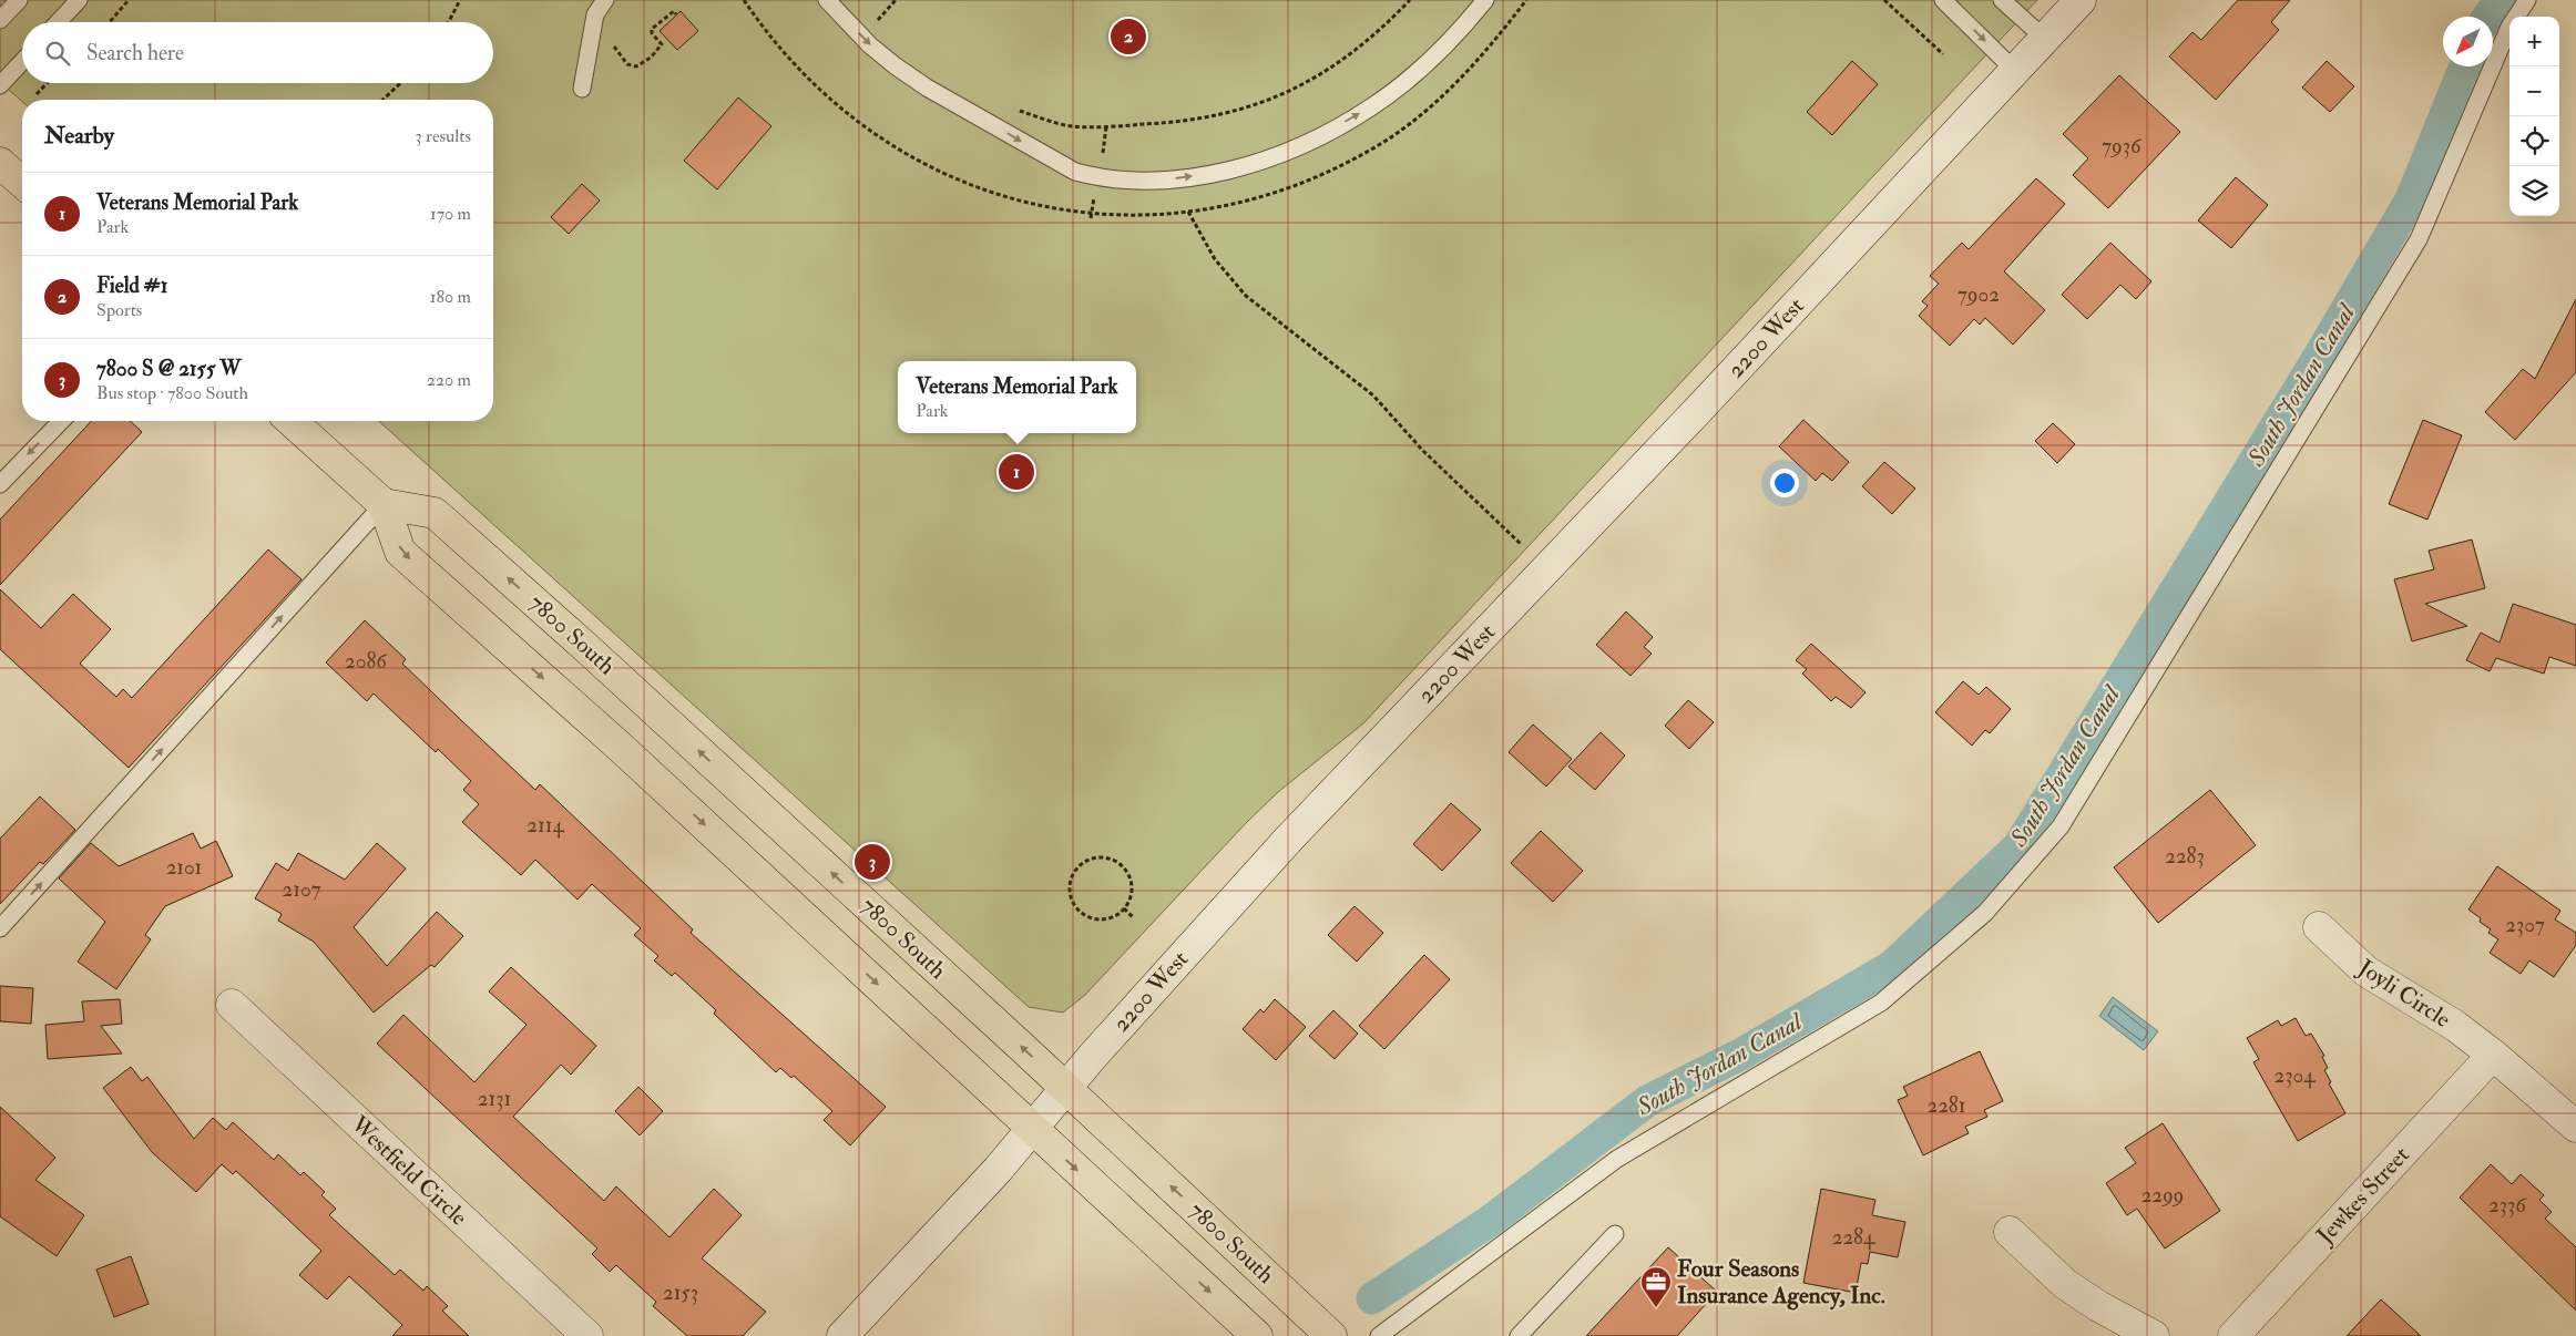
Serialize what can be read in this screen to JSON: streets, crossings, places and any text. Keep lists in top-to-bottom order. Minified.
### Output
{"streets":{"main road":["7800 South"],"street":["2200 West","Joyli Circle","Westfield Circle","Jewkes Street"]},"crossings":[["2200 West","7800 South"],["Joyli Circle","Jewkes Street"]],"water":["South Jordan Canal"],"places":{"office":["Four Seasons Insurance Agency, Inc."]},"house_numbers":["7936","7902","2086","2114","2283","2101","2107","2307","2304","2131","2281","2299","2336","2284","2153"],"north":"bottom left","page":{"map_buttons":["+","−"],"pins":["2","1","3"],"search":"Search here","heading":["Nearby","3 results"],"list":[{"mark":"1","name":"Veterans Memorial Park","note":"Park","value":"170 m"},{"mark":"2","name":"Field #1","note":"Sports","value":"180 m"},{"mark":"3","name":"7800 S @ 2155 W","note":"Bus stop · 7800 South","value":"220 m"}],"popup":["Veterans Memorial Park","Park"]}}
